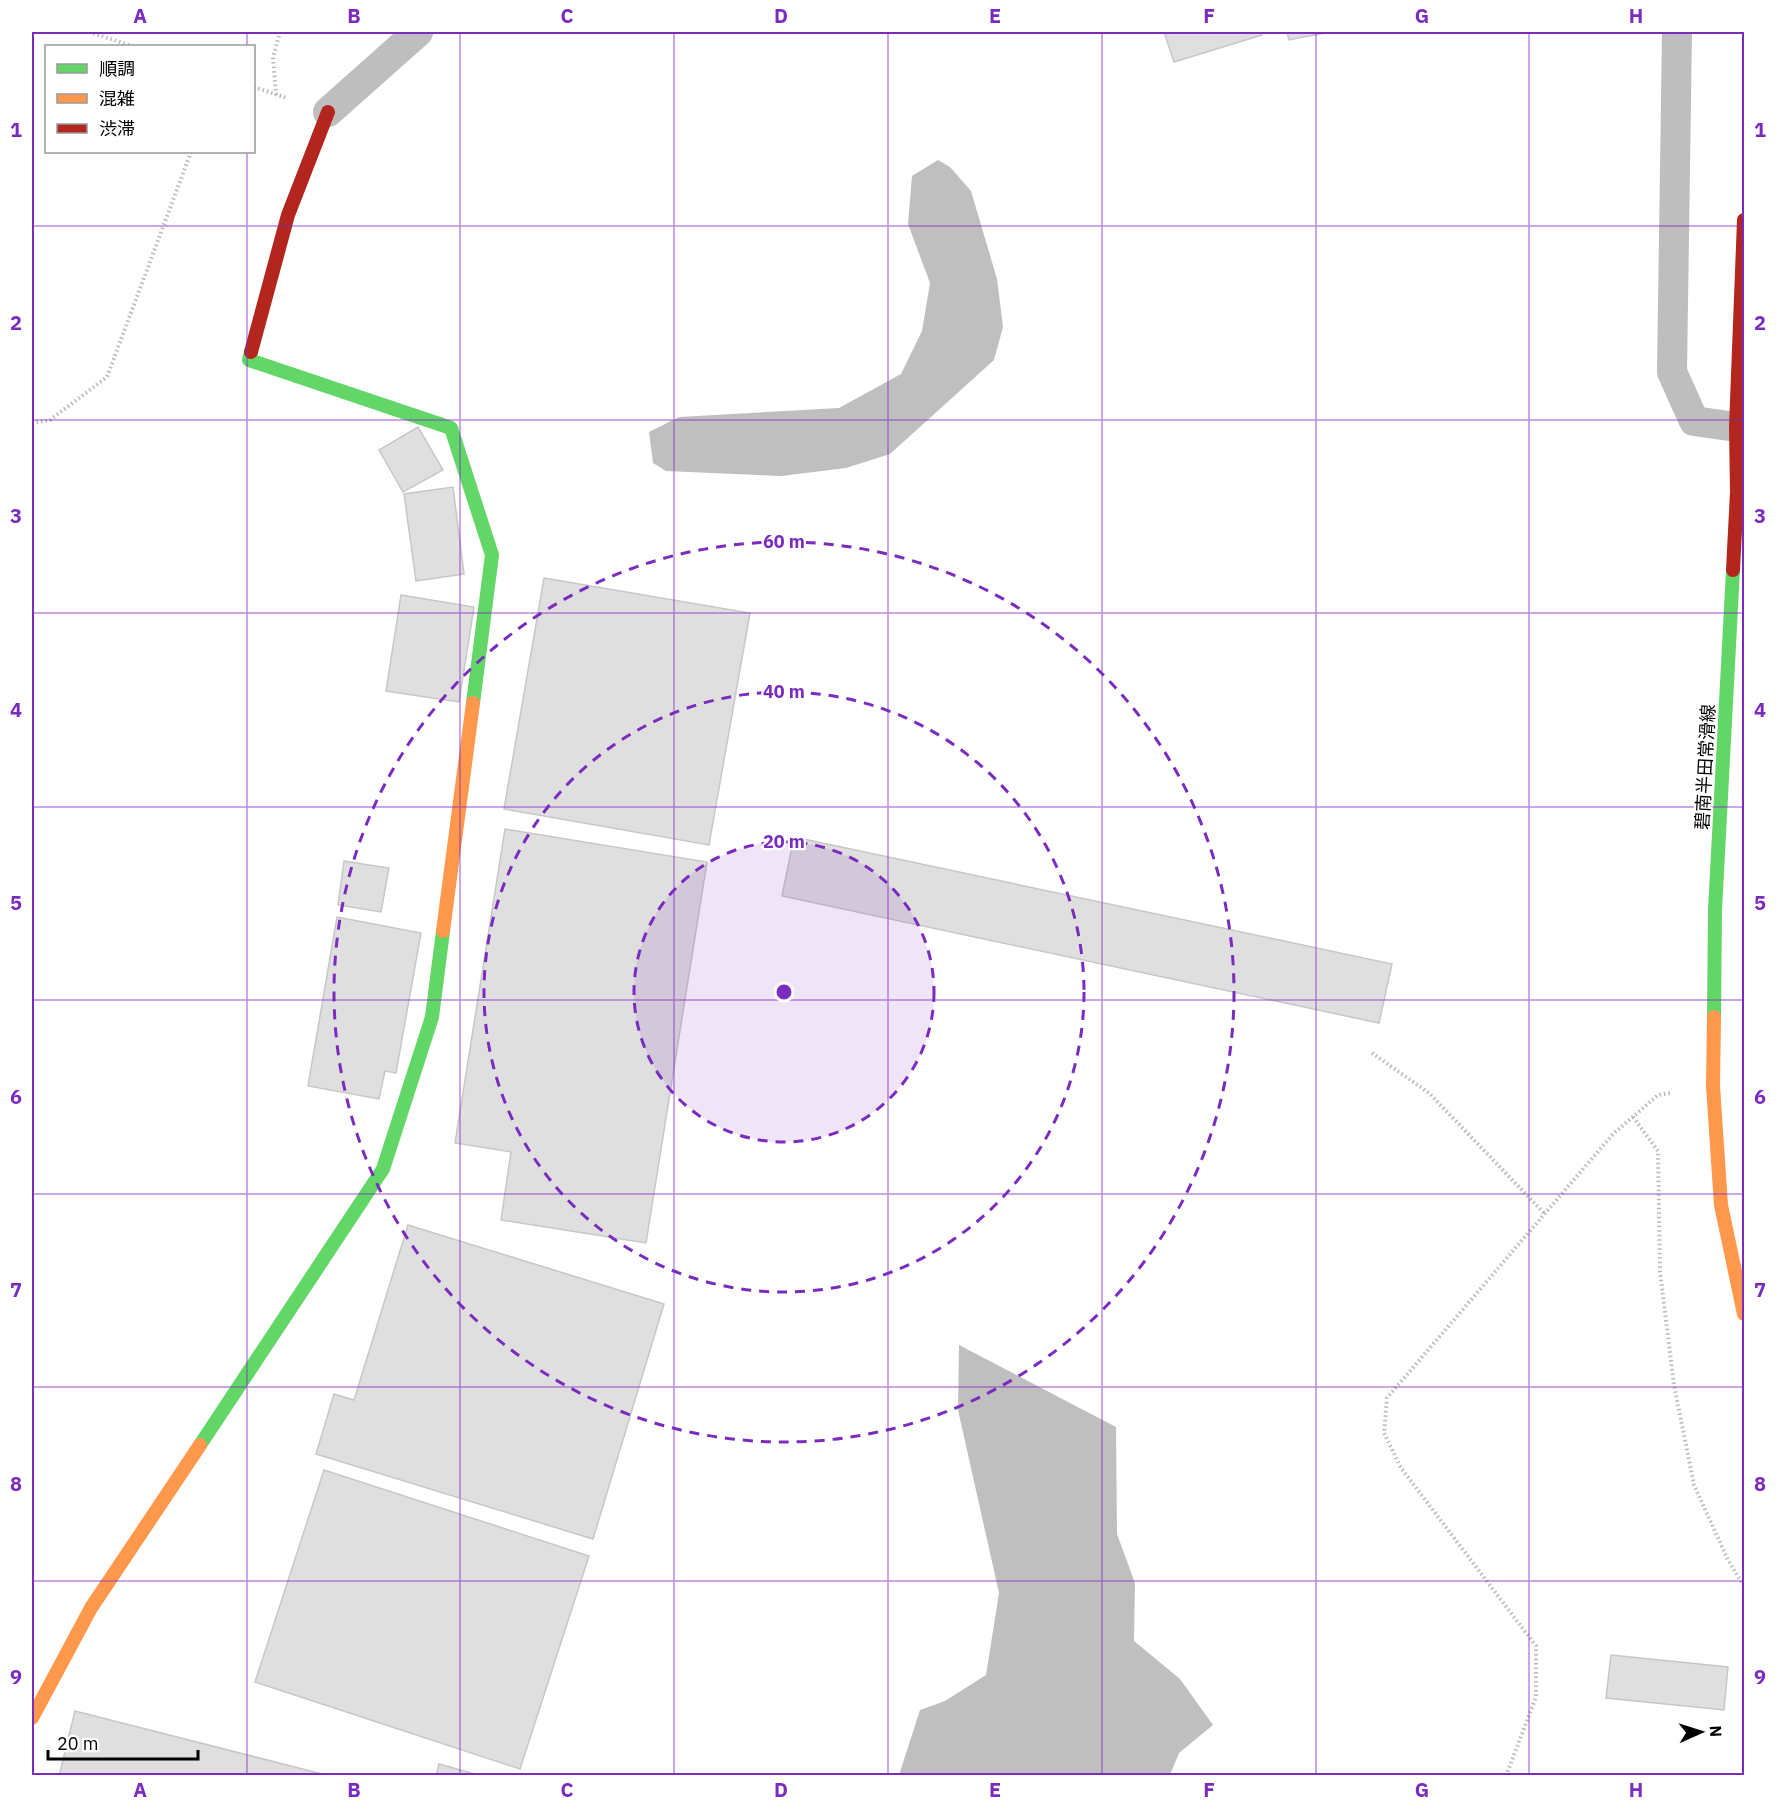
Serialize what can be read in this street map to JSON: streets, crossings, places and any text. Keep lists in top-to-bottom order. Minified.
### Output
{"streets":{"street":["碧南半田常滑線"]},"legend":["順調","混雑","渋滞"],"scale_bar":"20 m","north":"right","grid":{"columns":["A","B","C","D","E","F","G","H"],"rows":["1","2","3","4","5","6","7","8","9"]},"rings":["60 m","40 m","20 m"]}
